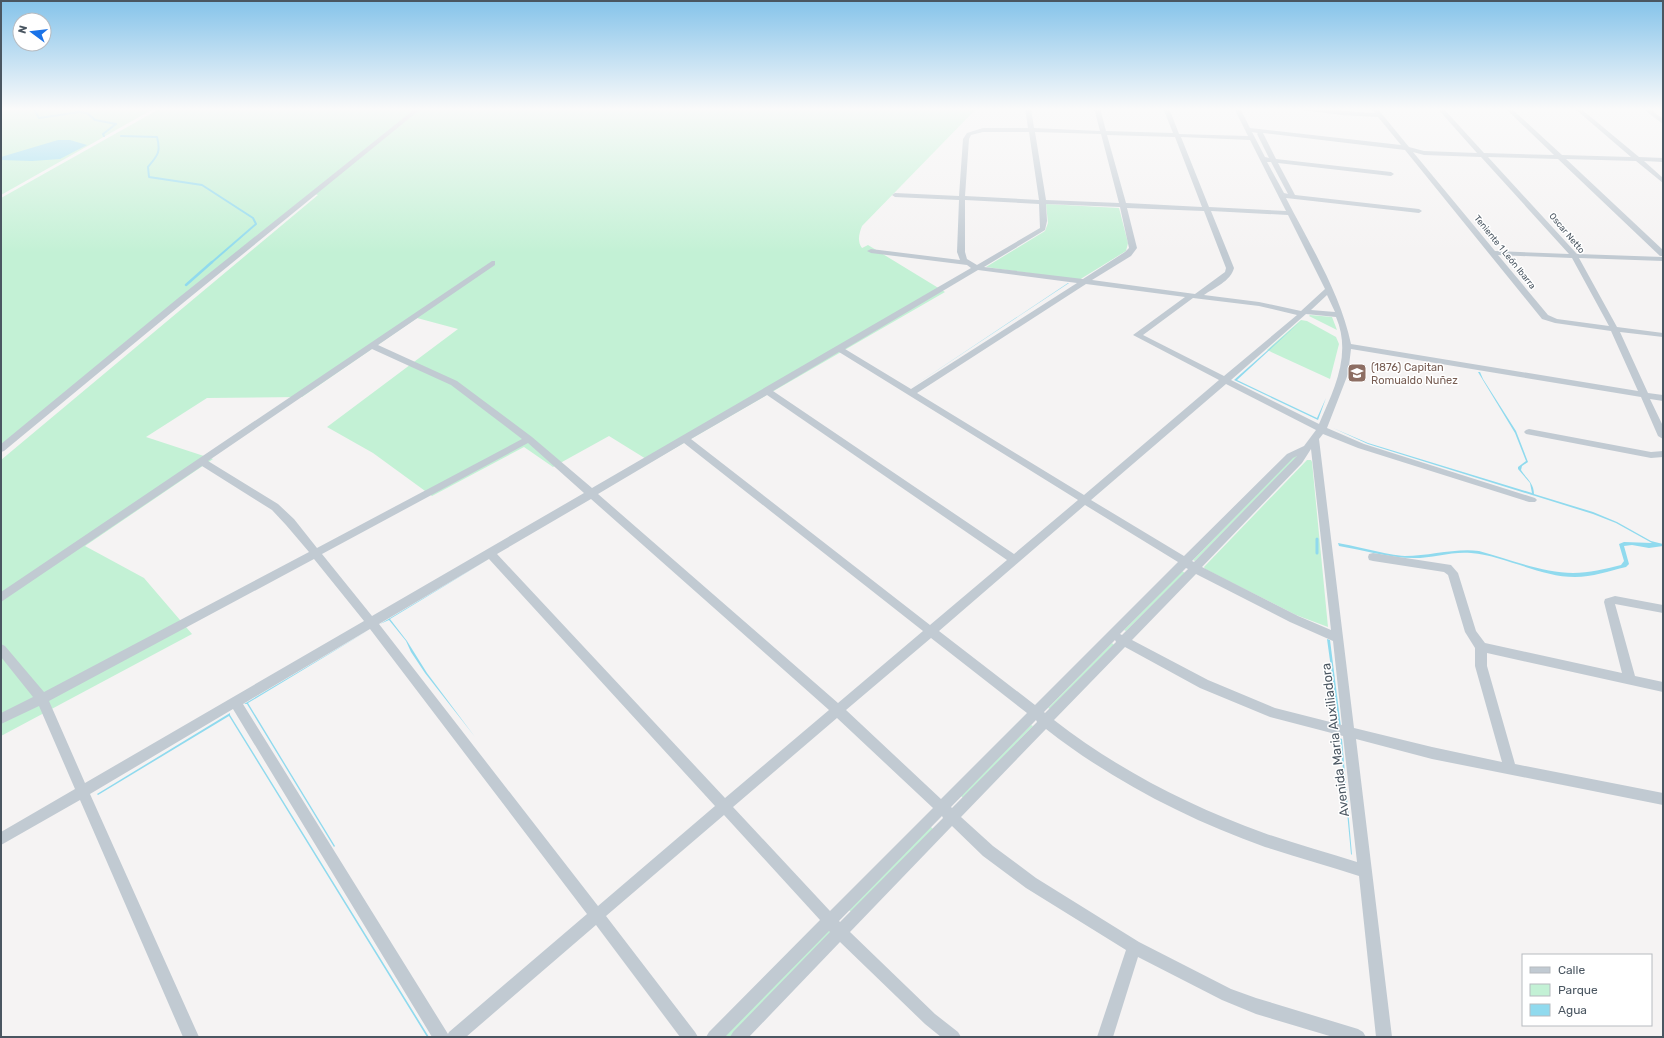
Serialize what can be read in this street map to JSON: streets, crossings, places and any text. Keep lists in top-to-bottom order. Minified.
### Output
{"streets":{"street":["Oscar Netto","Teniente 1 León Ibarra","Avenida Maria Auxiliadora"]},"crossings":[["Oscar Netto","Teniente 1 León Ibarra"]],"places":{"school or university":["(1876) Capitan Romualdo Nuñez"]},"legend":["Calle","Parque","Agua"],"north":"left"}
